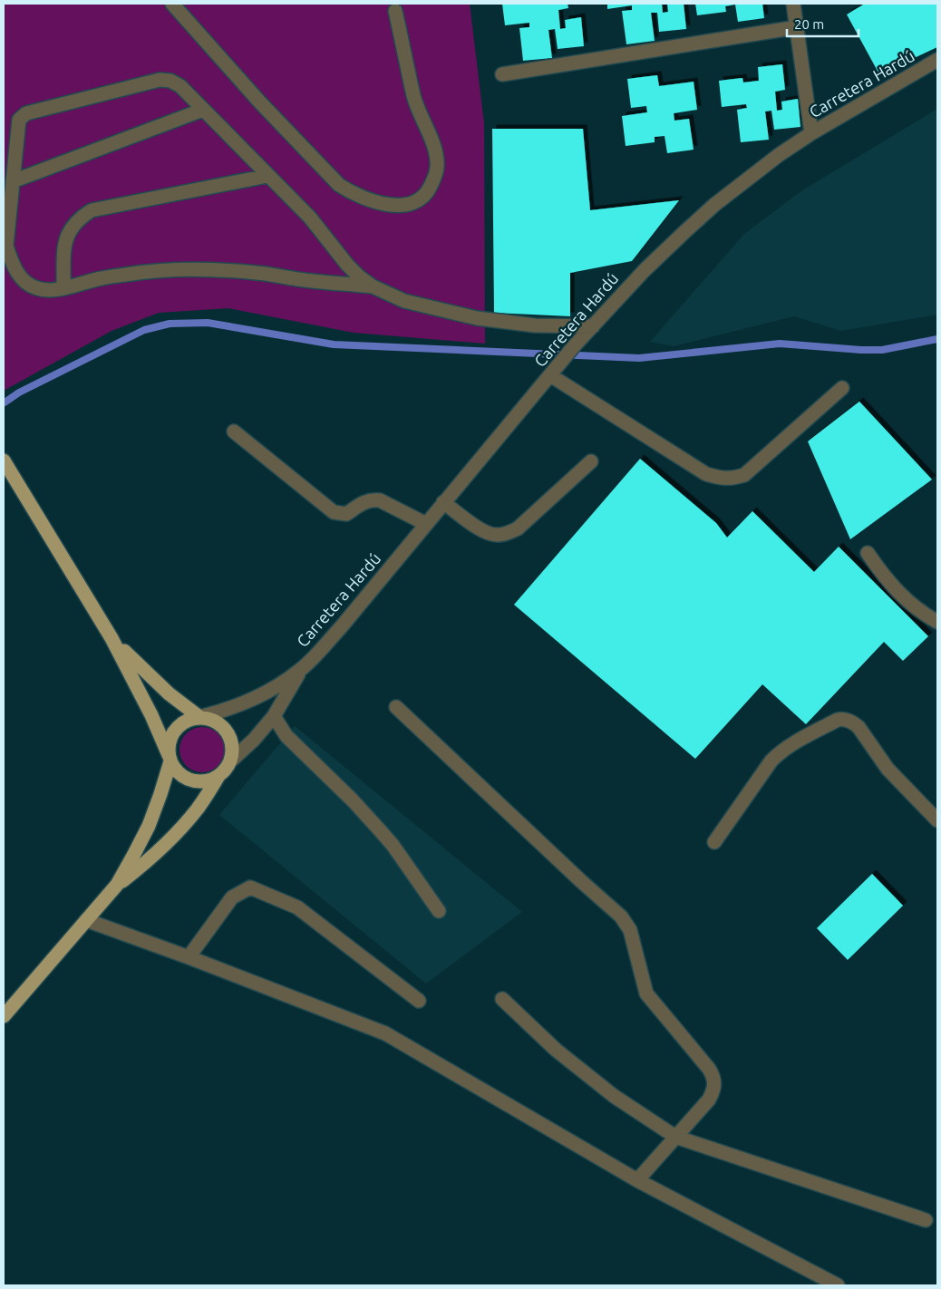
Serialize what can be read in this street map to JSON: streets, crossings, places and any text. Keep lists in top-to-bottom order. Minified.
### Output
{"streets":{"street":["Carretera Hardú"]},"scale_bar":"20 m"}
